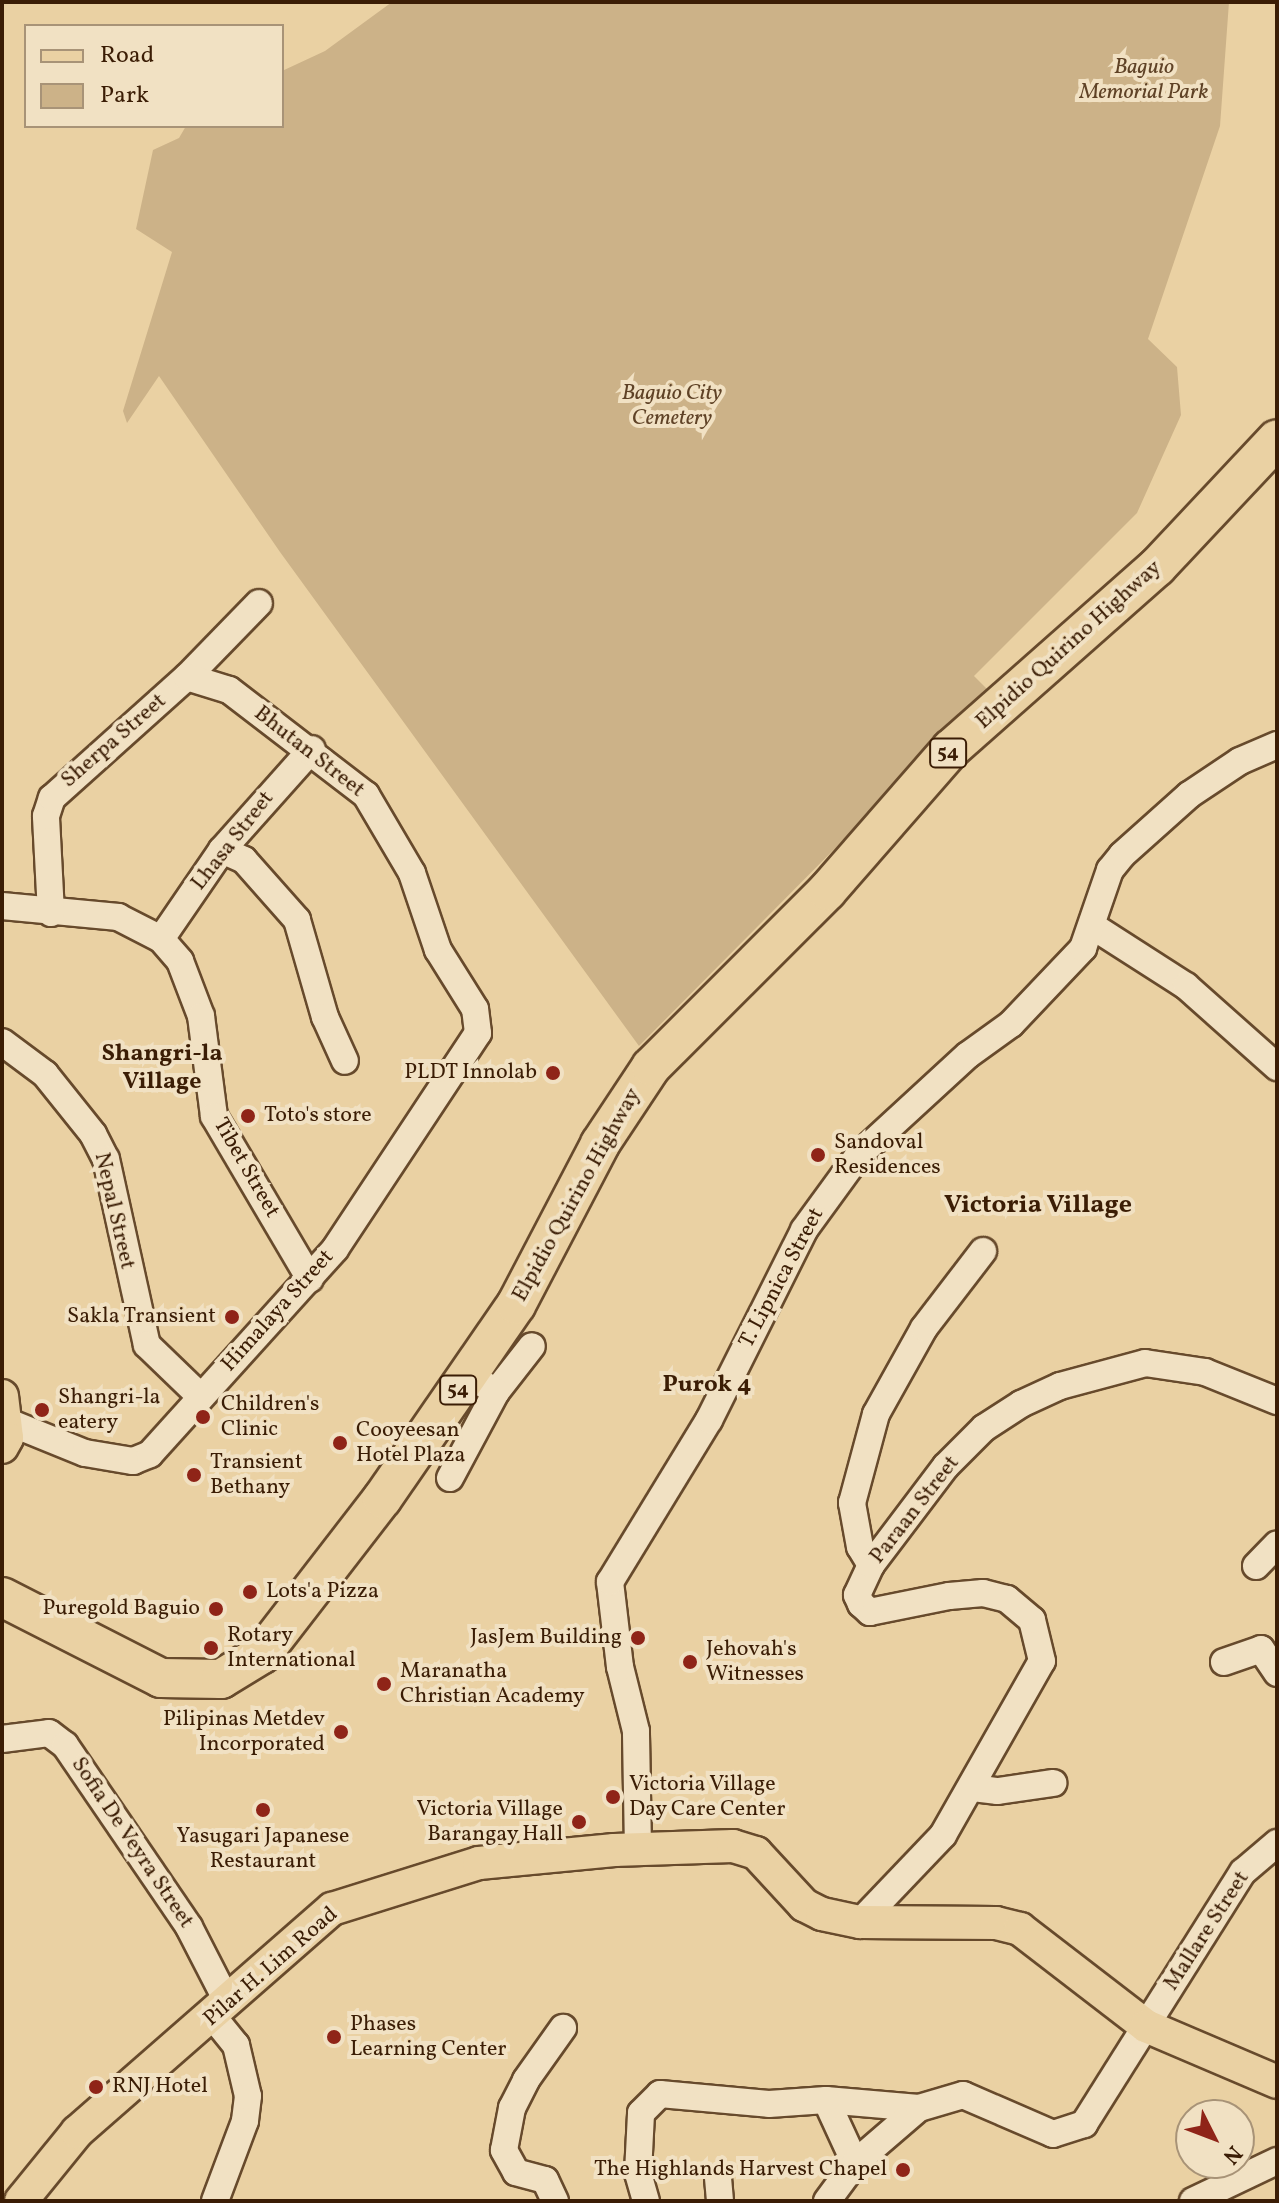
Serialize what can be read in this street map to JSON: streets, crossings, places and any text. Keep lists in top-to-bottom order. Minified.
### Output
{"streets":{"highway":["Elpidio Quirino Highway","54"],"main road":["Pilar H. Lim Road"],"street":["Sherpa Street","Bhutan Street","Lhasa Street","Tibet Street","Nepal Street","T. Lipnica Street","Himalaya Street","Paraan Street","Sofia De Veyra Street","Mallare Street"]},"crossings":[["Sherpa Street","Bhutan Street"],["Bhutan Street","Lhasa Street"],["Bhutan Street","Himalaya Street"],["Lhasa Street","Tibet Street"],["Tibet Street","Himalaya Street"],["Nepal Street","Himalaya Street"],["T. Lipnica Street","Pilar H. Lim Road"],["Paraan Street","Pilar H. Lim Road"],["Sofia De Veyra Street","Pilar H. Lim Road"],["Mallare Street","Pilar H. Lim Road"]],"districts":["Shangri-la Village","Victoria Village","Purok 4"],"parks":["Baguio Memorial Park","Baguio City Cemetery"],"places":["PLDT Innolab","Toto's store","Sandoval Residences","Sakla Transient","Shangri-la eatery","Children's Clinic","Cooyeesan Hotel Plaza","Transient Bethany","Lots'a Pizza","Puregold Baguio","JasJem Building","Rotary International","Jehovah's Witnesses","Maranatha Christian Academy","Pilipinas Metdev Incorporated","Victoria Village Day Care Center","Yasugari Japanese Restaurant","Victoria Village Barangay Hall","Phases Learning Center","RNJ Hotel","The Highlands Harvest Chapel"],"legend":["Road","Park"],"north":"bottom right"}
